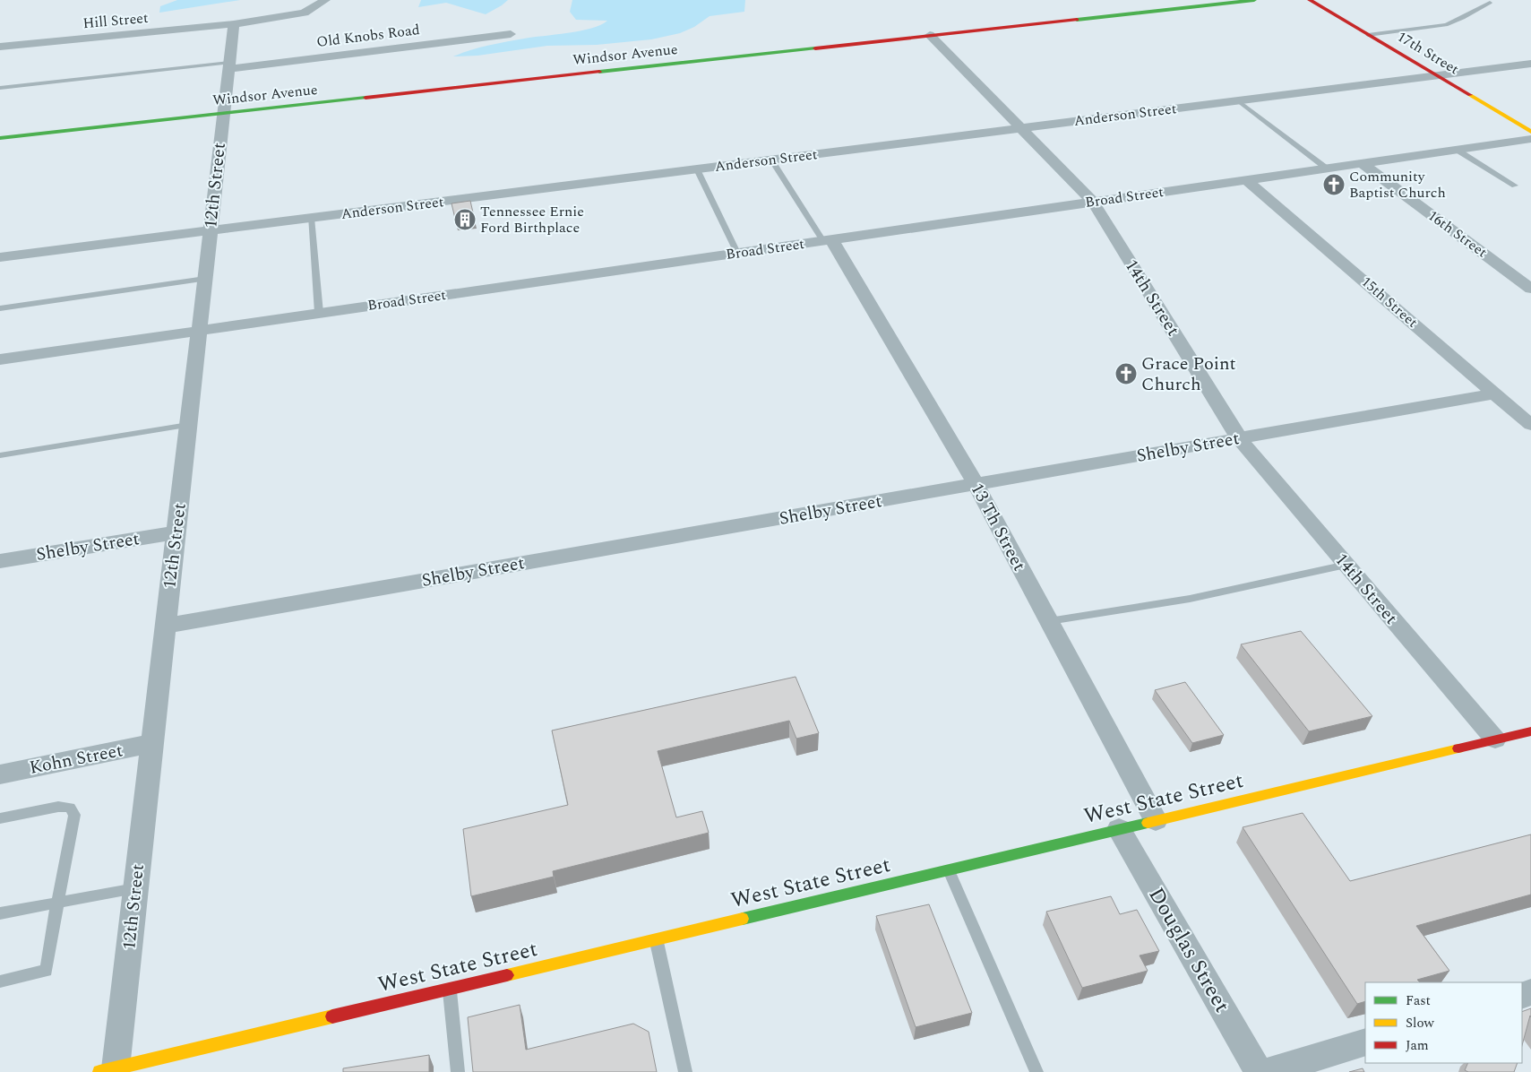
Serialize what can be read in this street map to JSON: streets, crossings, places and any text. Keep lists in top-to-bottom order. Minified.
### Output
{"streets":{"street":["Hill Street","Old Knobs Road","17th Street","Windsor Avenue","Anderson Street","12th Street","Broad Street","16th Street","14th Street","15th Street","Shelby Street","13 Th Street","Kohn Street","West State Street","Douglas Street"]},"crossings":[["Hill Street","12th Street"],["Old Knobs Road","12th Street"],["17th Street","Anderson Street"],["Windsor Avenue","12th Street"],["Windsor Avenue","14th Street"],["Anderson Street","12th Street"],["Anderson Street","14th Street"],["12th Street","Broad Street"],["12th Street","Shelby Street"],["12th Street","Kohn Street"],["12th Street","West State Street"],["Broad Street","16th Street"],["Broad Street","14th Street"],["Broad Street","15th Street"],["Broad Street","13 Th Street"],["14th Street","Shelby Street"],["14th Street","West State Street"],["15th Street","Shelby Street"],["Shelby Street","13 Th Street"],["13 Th Street","West State Street"],["West State Street","Douglas Street"]],"places":{"church":["Community Baptist Church","Grace Point Church"],"building":["Tennessee Ernie Ford Birthplace"]},"legend":["Fast","Slow","Jam"]}
